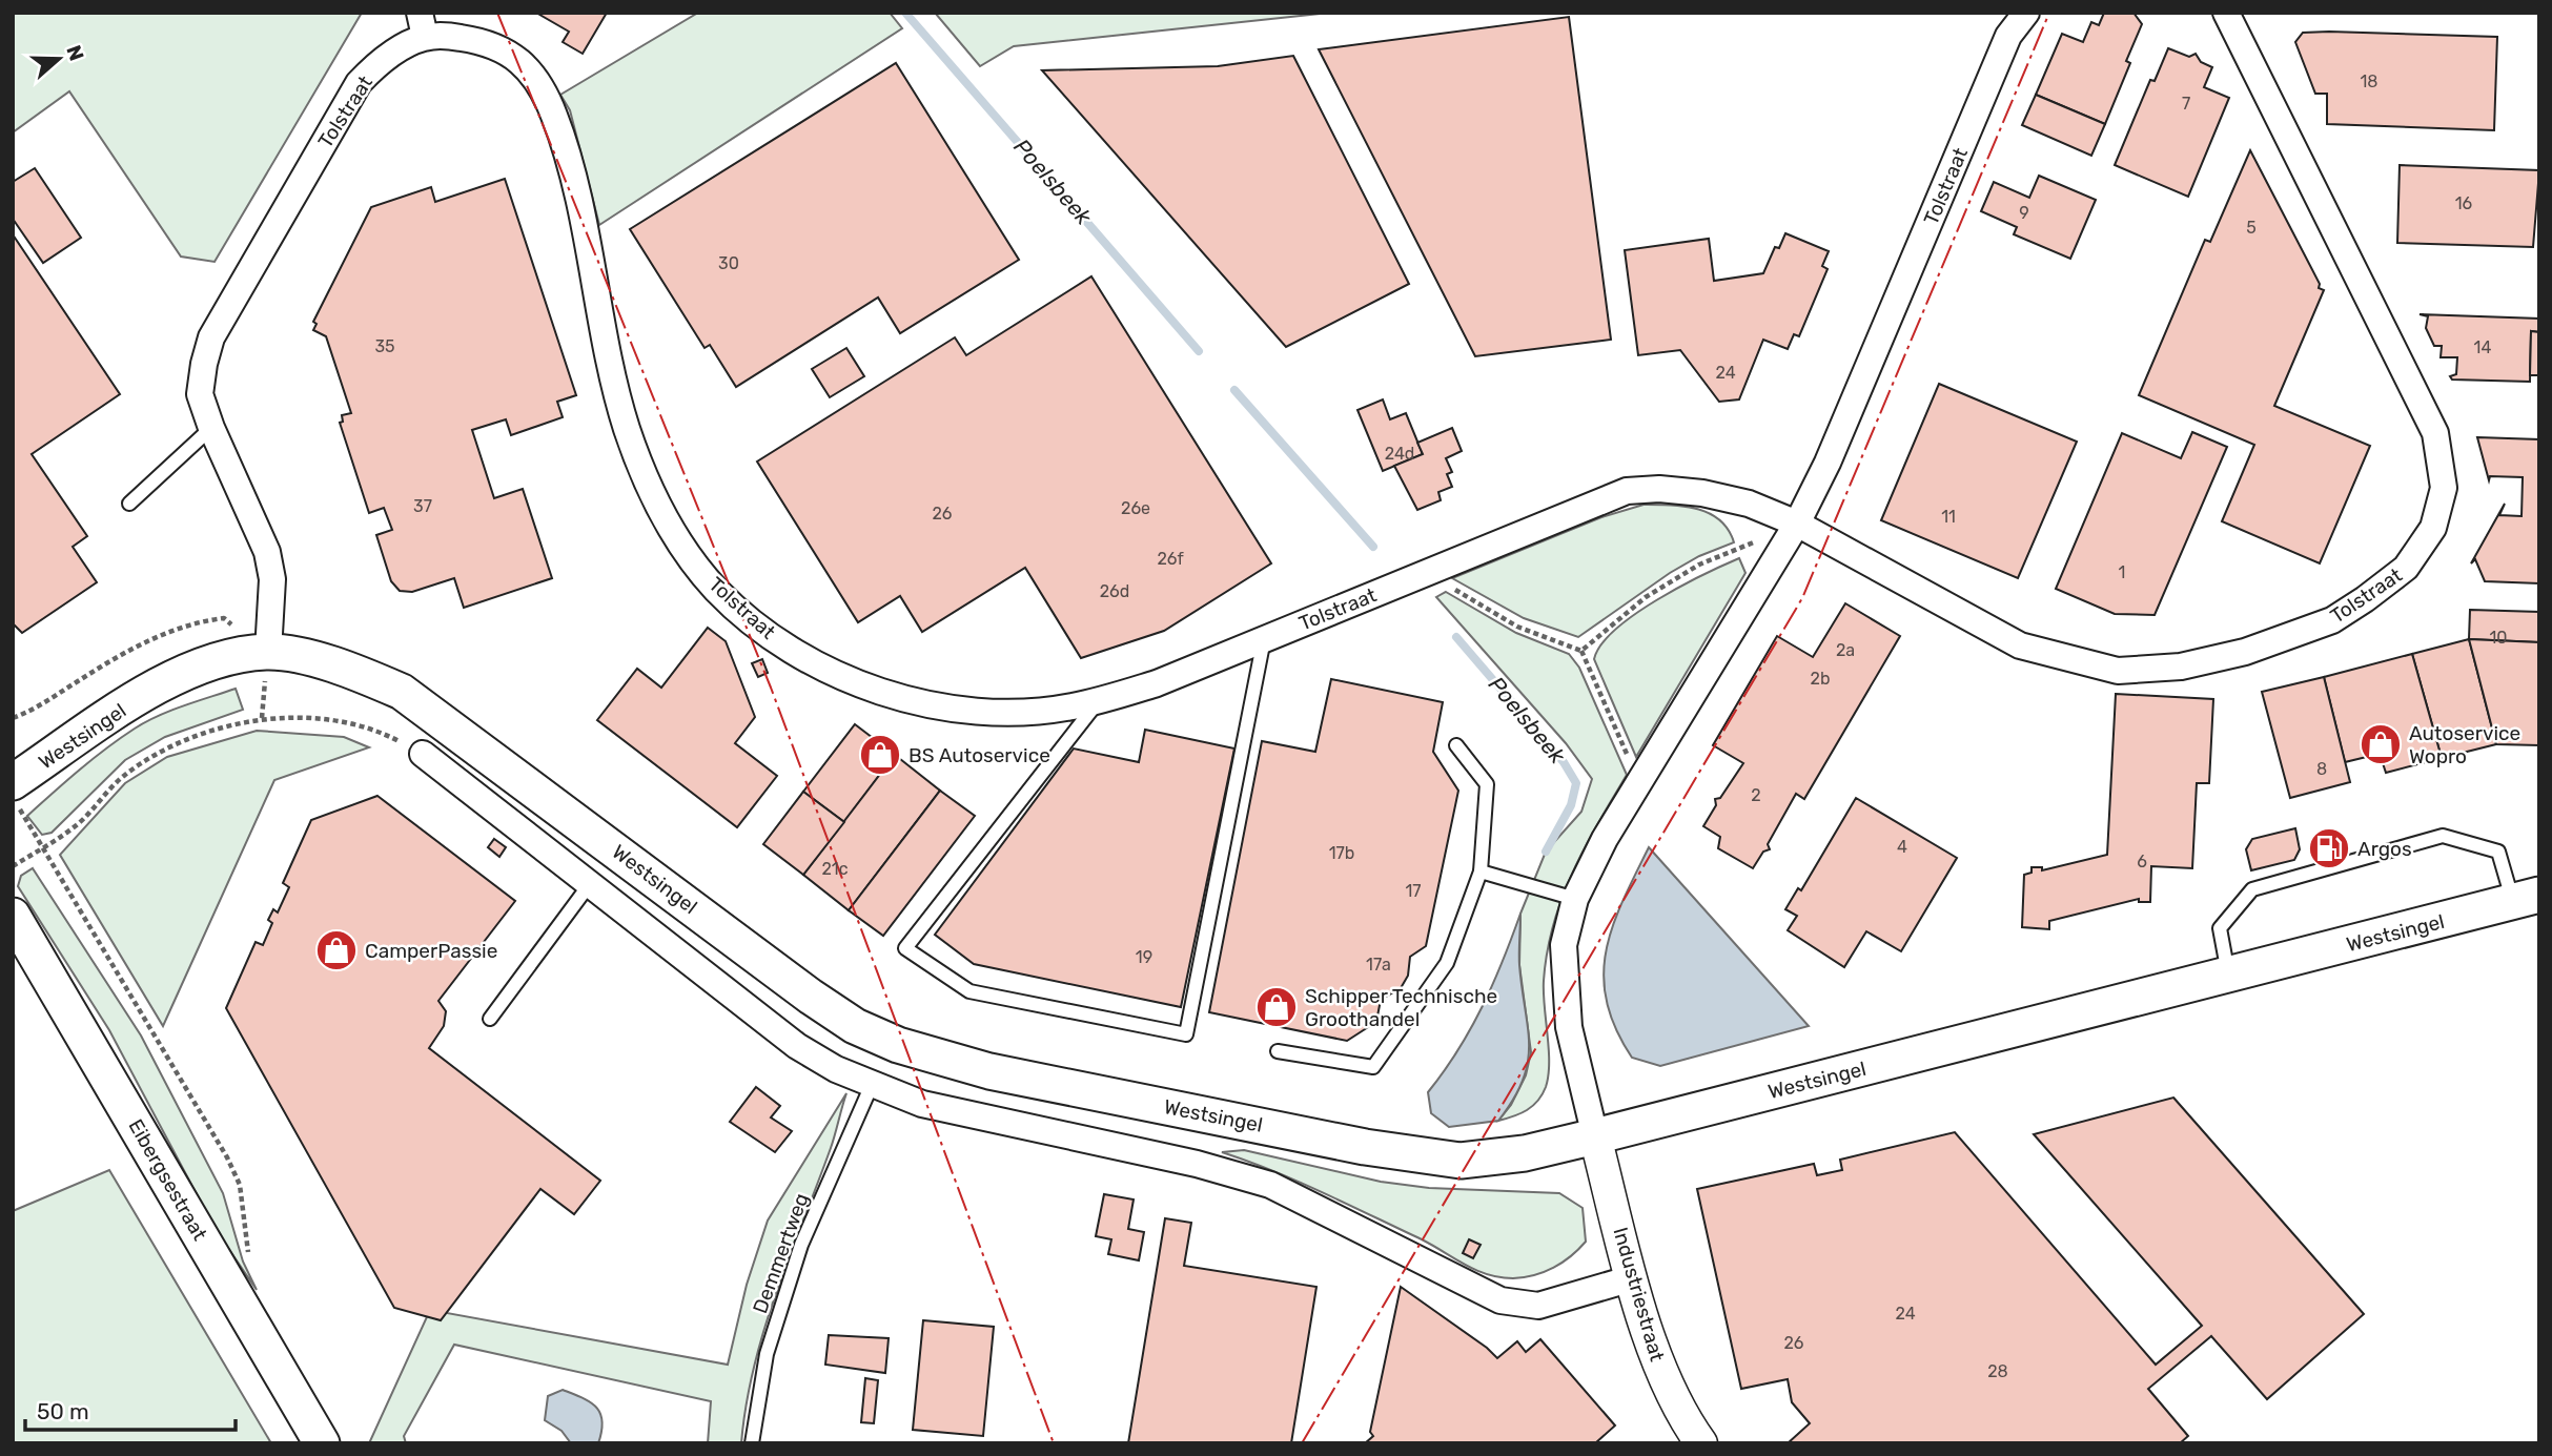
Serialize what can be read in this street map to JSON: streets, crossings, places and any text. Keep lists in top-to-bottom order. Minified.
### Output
{"streets":{"main road":["Westsingel","Eibergsestraat"],"street":["Tolstraat","Industriestraat"],"lane":["Demmertweg"]},"crossings":[["Tolstraat","Westsingel"],["Tolstraat","Industriestraat"],["Westsingel","Industriestraat"]],"water":["Poelsbeek"],"places":{"shop":["Autoservice Wopro","BS Autoservice","CamperPassie","Schipper Technische Groothandel"],"fuel station":["Argos"]},"house_numbers":["18","7","16","9","5","30","35","14","24","24d","37","26e","26","11","26f","1","26d","10","2a","2b","8","2","4","17b","6","21c","17","19","17a","24","26","28"],"scale_bar":"50 m","north":"right"}
